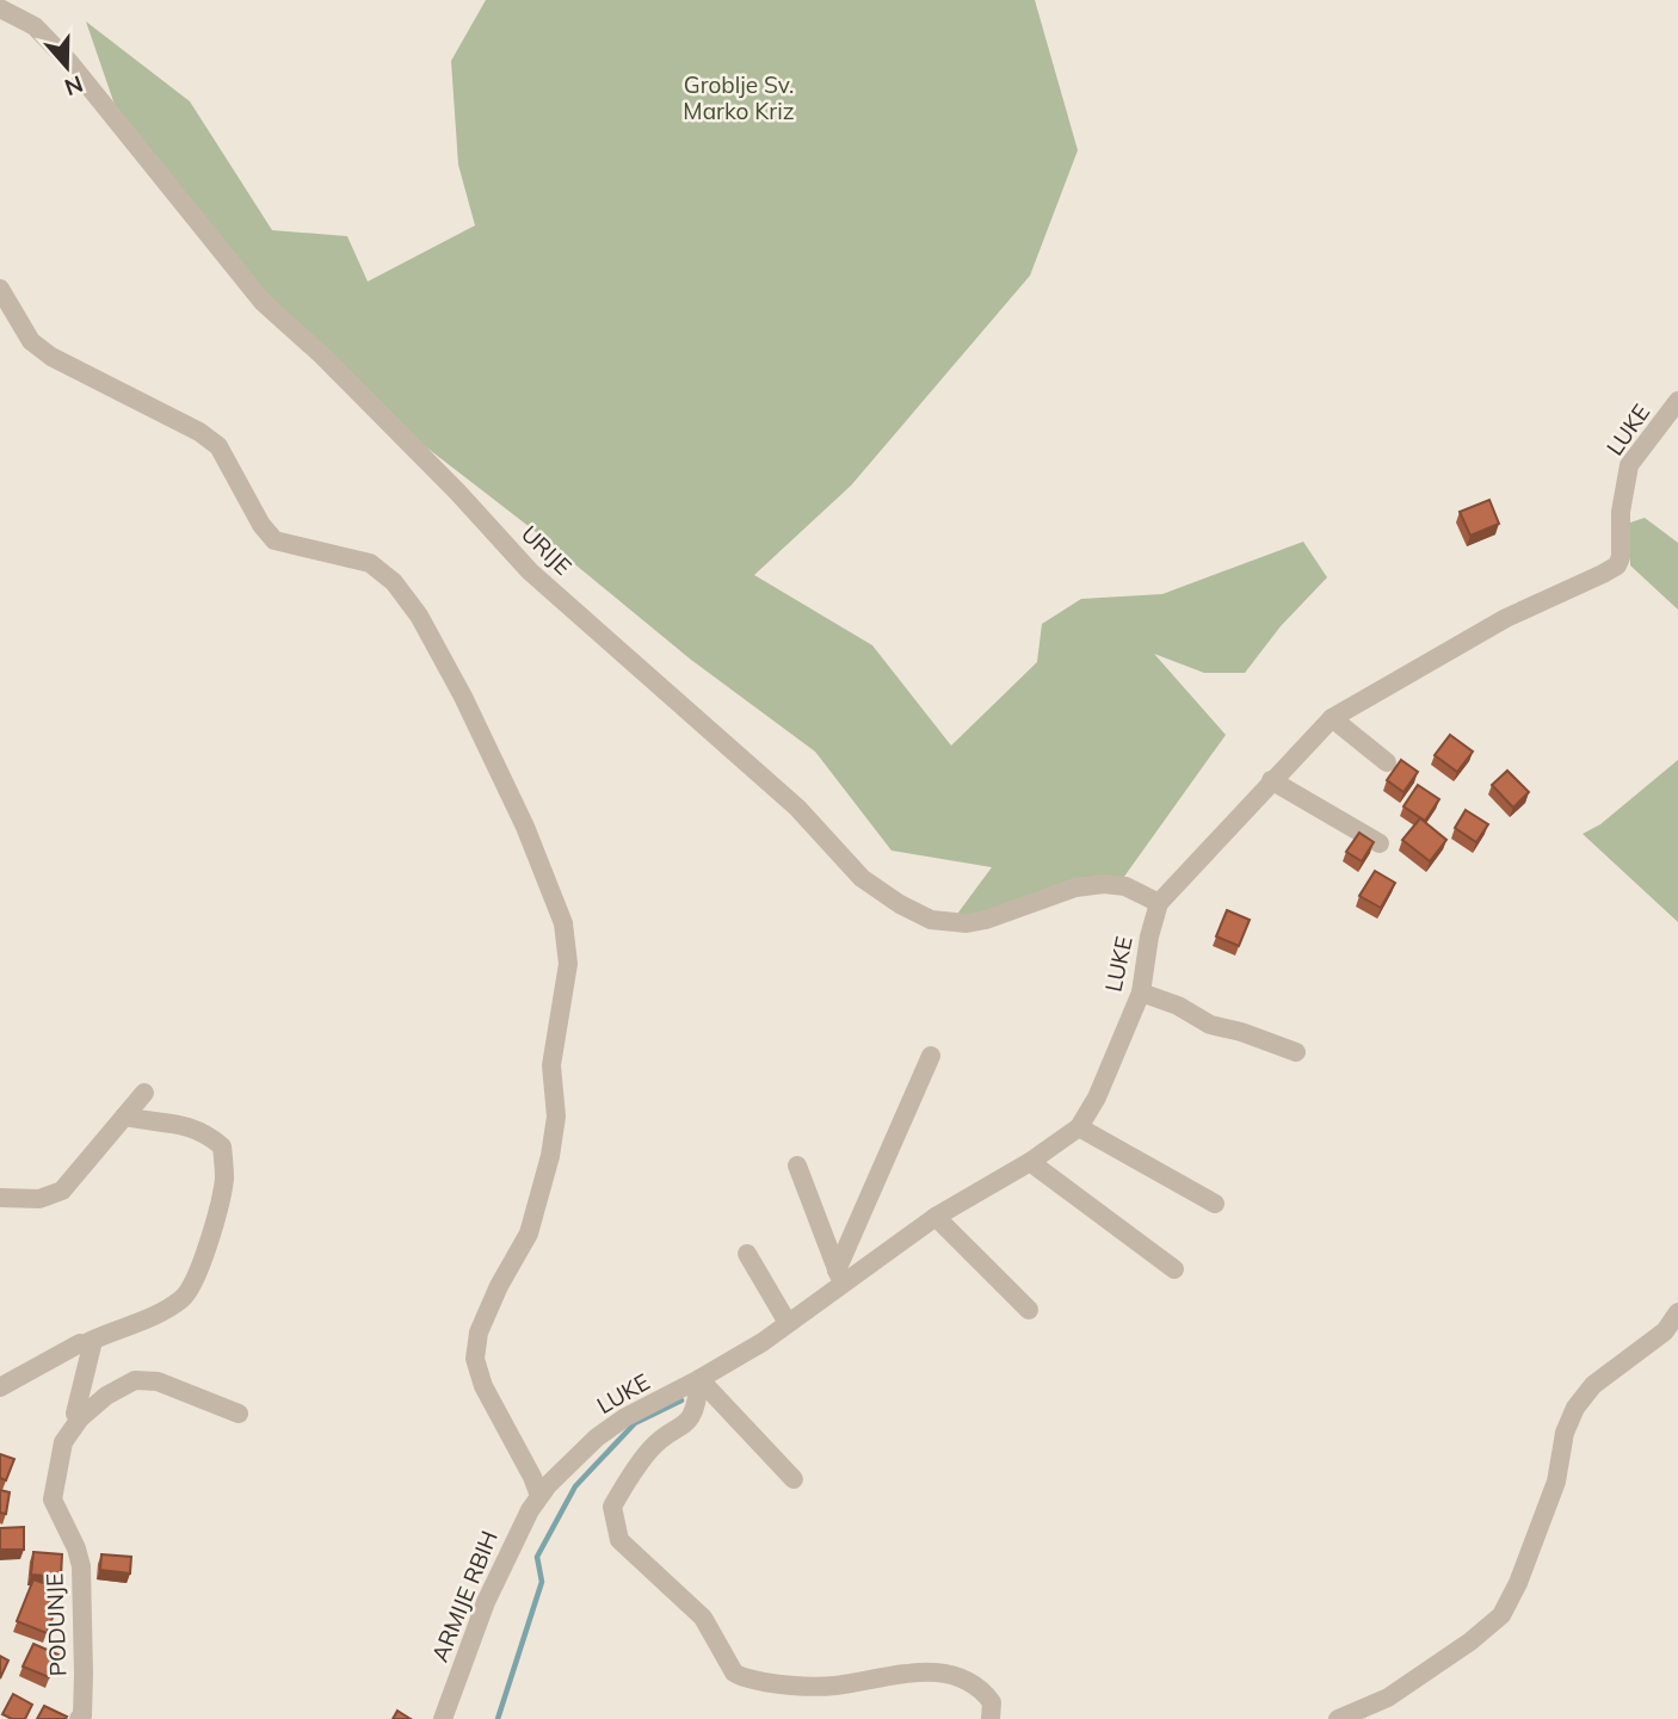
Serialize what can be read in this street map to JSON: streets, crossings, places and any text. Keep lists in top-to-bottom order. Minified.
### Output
{"streets":{"street":["LUKE","URIJE","ARMIJE RBIH","PODUNJE"]},"crossings":[["LUKE","URIJE"],["LUKE","ARMIJE RBIH"]],"parks":["Groblje Sv. Marko Kriz"],"north":"bottom"}
